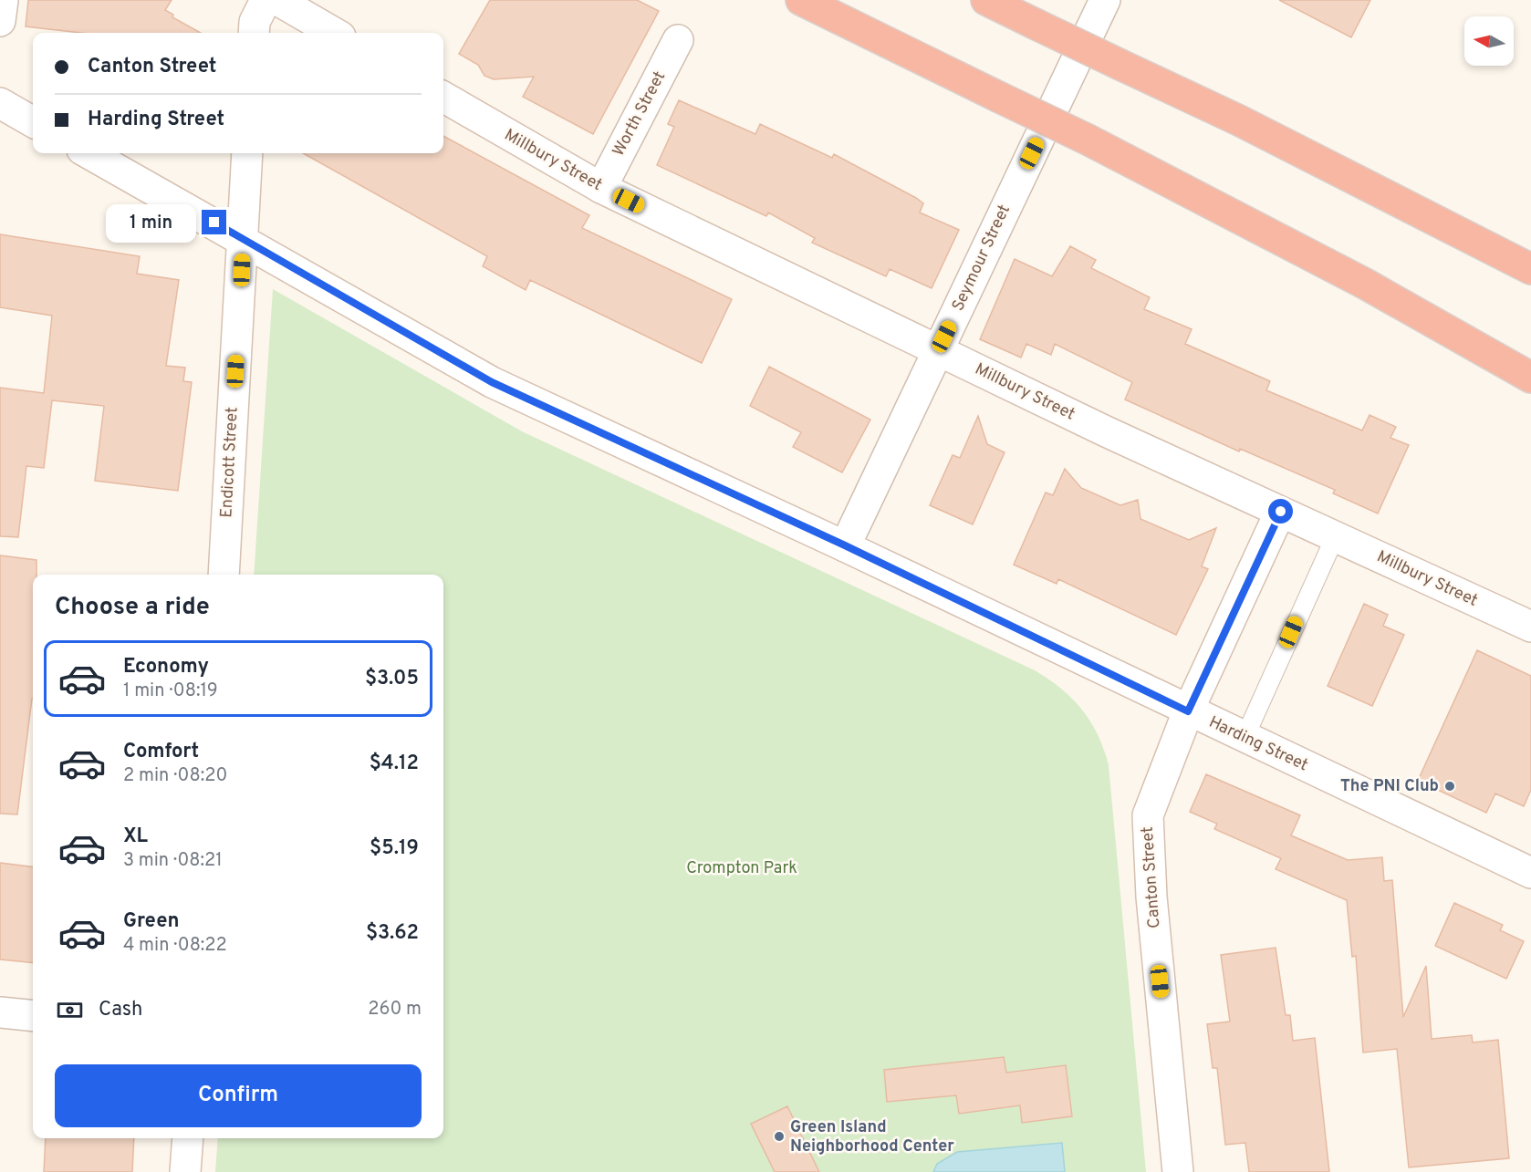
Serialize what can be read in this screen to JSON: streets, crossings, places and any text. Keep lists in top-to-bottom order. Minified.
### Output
{"streets":{"main road":["Worth Street","Millbury Street","Seymour Street","Endicott Street","Harding Street","Canton Street"]},"crossings":[["Worth Street","Millbury Street"],["Millbury Street","Seymour Street"],["Millbury Street","Canton Street"],["Seymour Street","Harding Street"],["Endicott Street","Harding Street"],["Harding Street","Canton Street"]],"parks":["Crompton Park"],"places":["The PNI Club","Green Island Neighborhood Center"],"north":"left","page":{"banner":["Canton Street","Harding Street"],"bubble":"1 min","heading":"Choose a ride","list":[{"name":"Economy","note":"1 min · 08:19","value":"$3.05"},{"name":"Comfort","note":"2 min · 08:20","value":"$4.12"},{"name":"XL","note":"3 min · 08:21","value":"$5.19"},{"name":"Green","note":"4 min · 08:22","value":"$3.62"}],"pay":["Cash","260 m"],"buttons":"Confirm"}}
